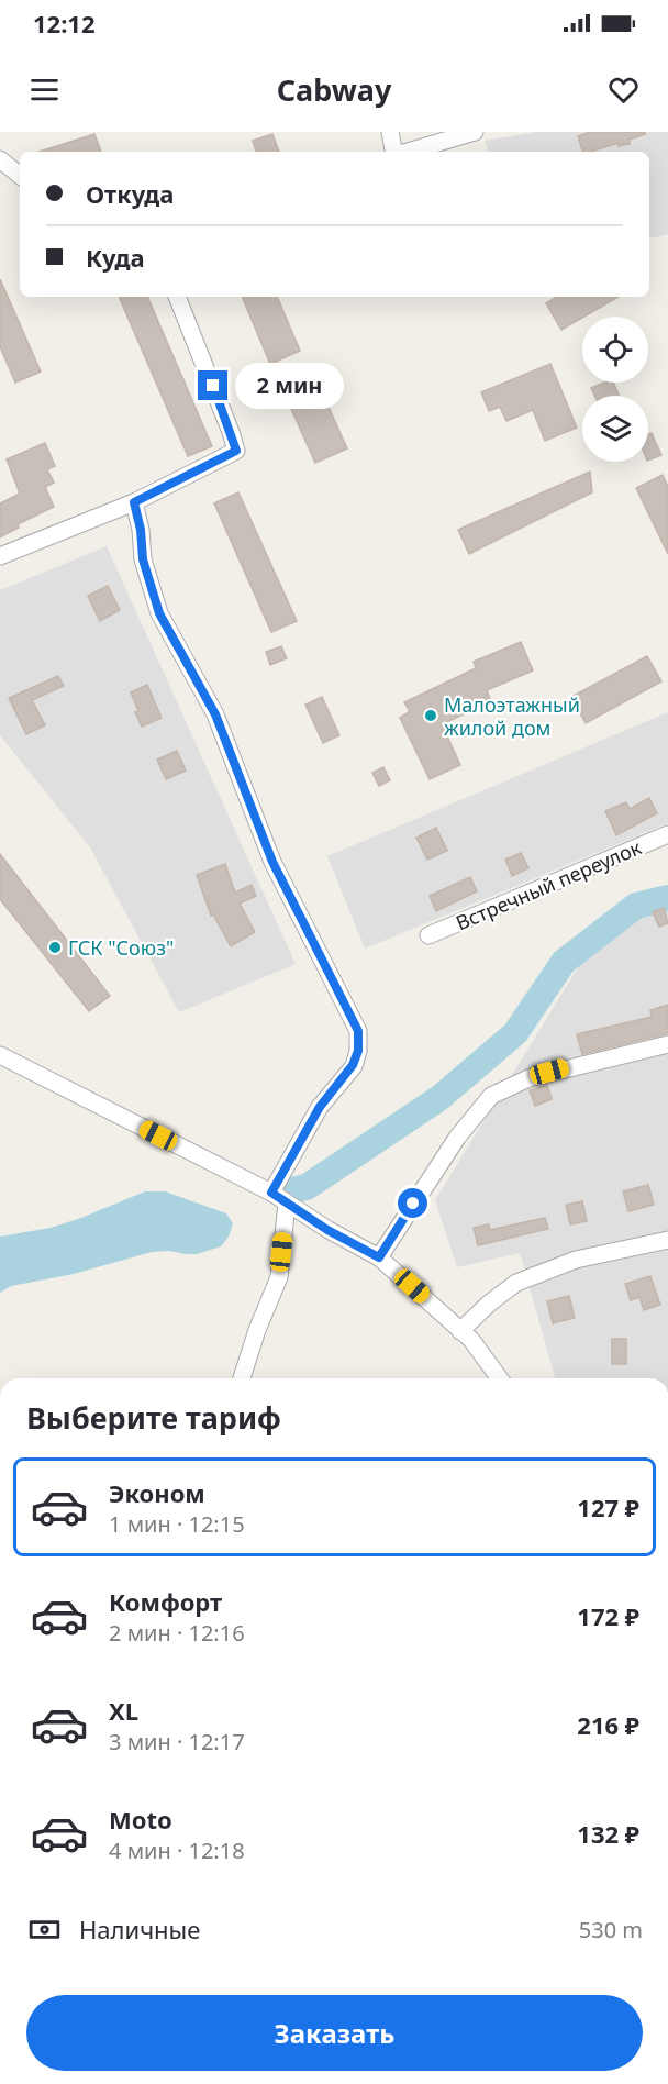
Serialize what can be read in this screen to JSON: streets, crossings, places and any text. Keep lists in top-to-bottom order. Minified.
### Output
{"streets":{"street":["Встречный переулок"]},"places":["Малоэтажный жилой дом","ГСК \"Союз\""],"page":{"status":"12:12","header":"Cabway","banner":["Откуда","Куда"],"bubble":"2 мин","heading":"Выберите тариф","list":[{"name":"Эконом","note":"1 мин · 12:15","value":"127 ₽"},{"name":"Комфорт","note":"2 мин · 12:16","value":"172 ₽"},{"name":"XL","note":"3 мин · 12:17","value":"216 ₽"},{"name":"Moto","note":"4 мин · 12:18","value":"132 ₽"}],"pay":["Наличные","530 m"],"buttons":"Заказать"}}
